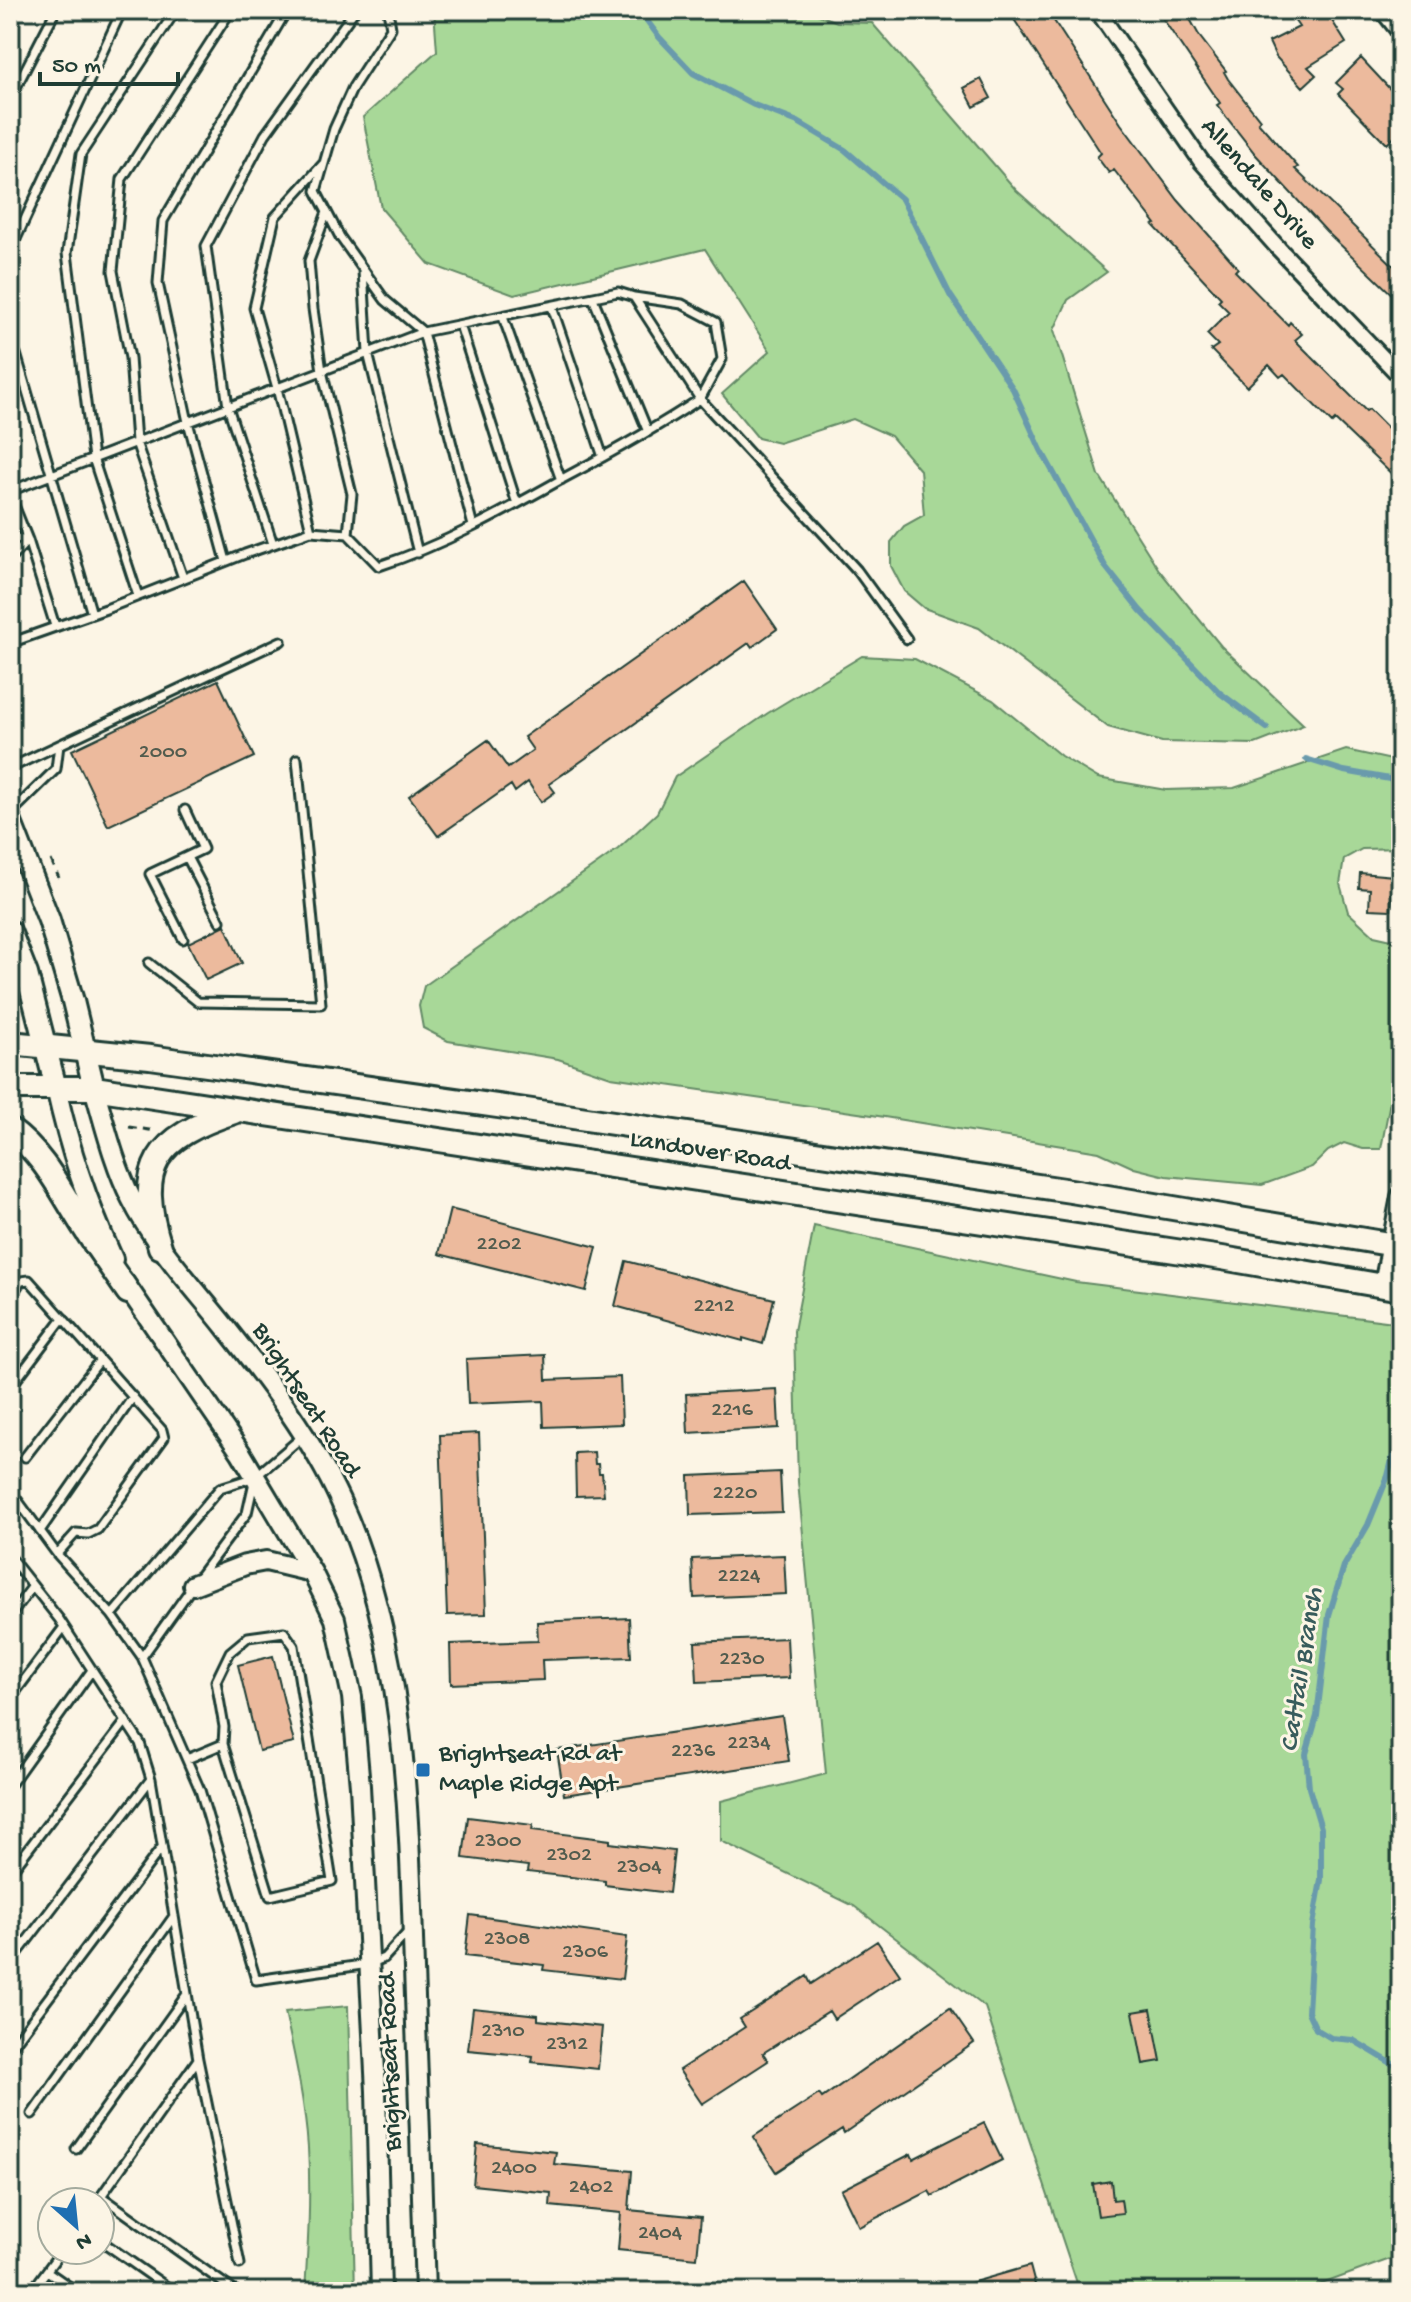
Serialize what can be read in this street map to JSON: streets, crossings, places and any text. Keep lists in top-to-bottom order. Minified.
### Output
{"streets":{"main road":["Landover Road","Brightseat Road"],"street":["Allendale Drive"]},"crossings":[["Landover Road","Brightseat Road"]],"water":["Cattail Branch"],"places":{"transit":["Brightseat Rd at Maple Ridge Apt"]},"house_numbers":["2000","2202","2212","2216","2220","2224","2230","2234","2236","2300","2302","2304","2308","2306","2310","2312","2400","2402","2404"],"scale_bar":"50 m","north":"bottom right"}
